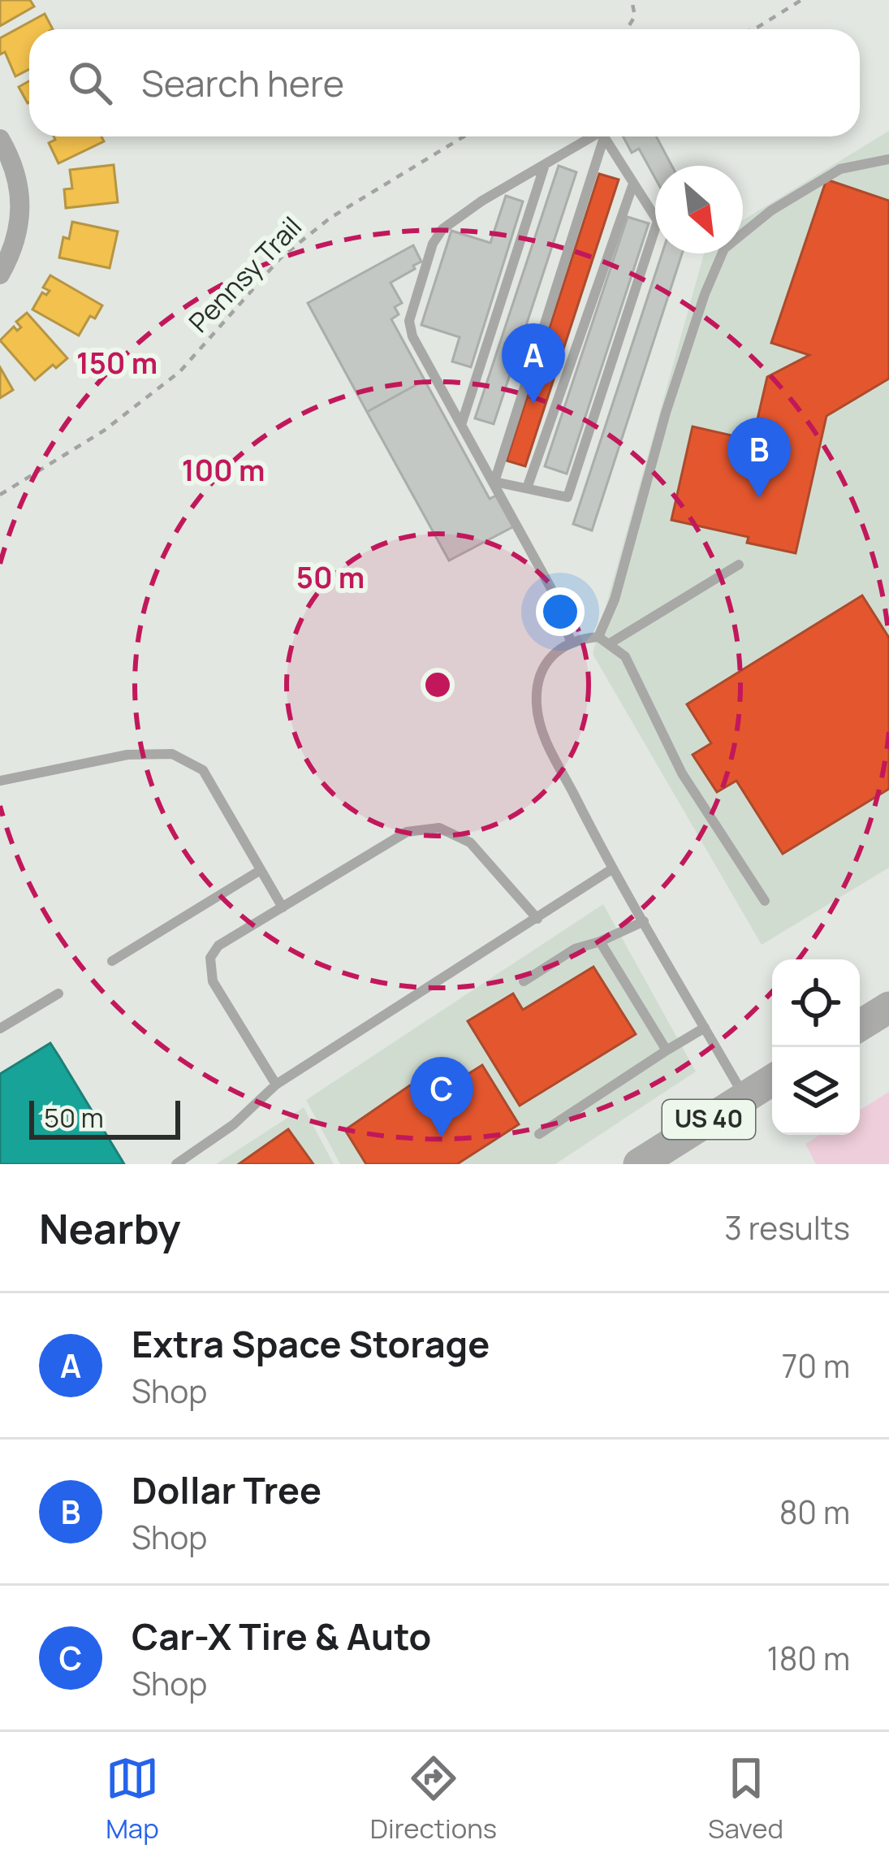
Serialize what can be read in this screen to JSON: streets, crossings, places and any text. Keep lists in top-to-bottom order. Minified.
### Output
{"streets":{"main road":["US 40"],"path":["Pennsy Trail"]},"scale_bar":"50 m","north":"bottom right","page":{"search":"Search here","pins":["A","B","C"],"scale":"50 m","heading":["Nearby","3 results"],"list":[{"mark":"A","name":"Extra Space Storage","note":"Shop","value":"70 m"},{"mark":"B","name":"Dollar Tree","note":"Shop","value":"80 m"},{"mark":"C","name":"Car-X Tire & Auto","note":"Shop","value":"180 m"}],"nav":["Map","Directions","Saved"]},"rings":["150 m","100 m","50 m"]}
